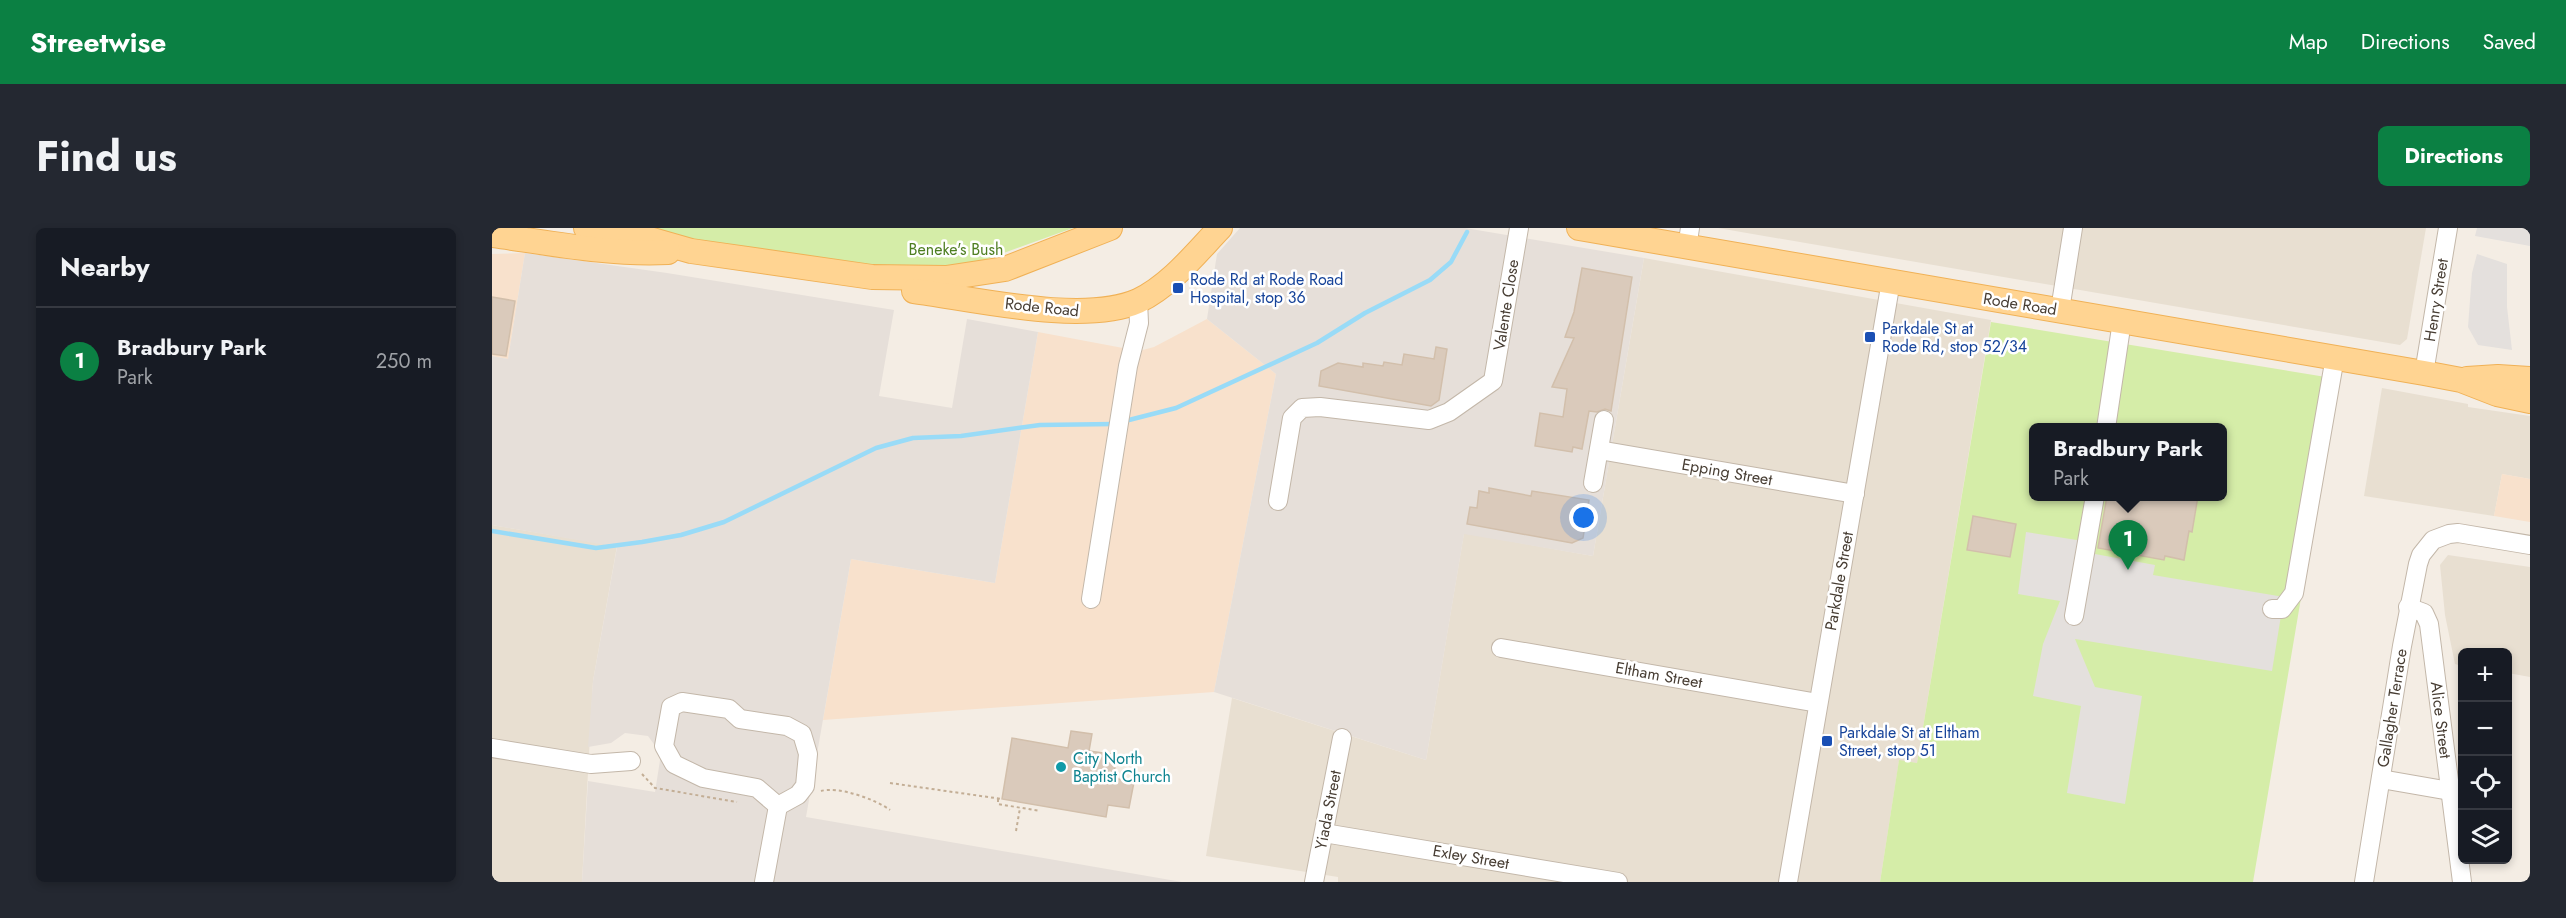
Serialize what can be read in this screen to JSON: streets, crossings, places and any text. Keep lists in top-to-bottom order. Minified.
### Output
{"streets":{"main road":["Rode Road"],"street":["Henry Street","Valente Close","Epping Street","Parkdale Street","Eltham Street","Gallagher Terrace","Alice Street","Yiada Street","Exley Street"]},"crossings":[["Henry Street","Rode Road"],["Rode Road","Parkdale Street"],["Epping Street","Parkdale Street"],["Parkdale Street","Eltham Street"],["Gallagher Terrace","Alice Street"],["Yiada Street","Exley Street"]],"parks":["Beneke's Bush"],"places":{"transit":["Rode Rd at Rode Road Hospital, stop 36","Parkdale St at Rode Rd, stop 52/34","Parkdale St at Eltham Street, stop 51"],"other":["City North Baptist Church"]},"page":{"header":"Streetwise","nav":["Map","Directions","Saved"],"title":"Find us","buttons":"Directions","heading":"Nearby","list":[{"mark":"1","name":"Bradbury Park","note":"Park","value":"250 m"}],"popup":["Bradbury Park","Park"],"pins":"1","map_buttons":["+","−"]}}
